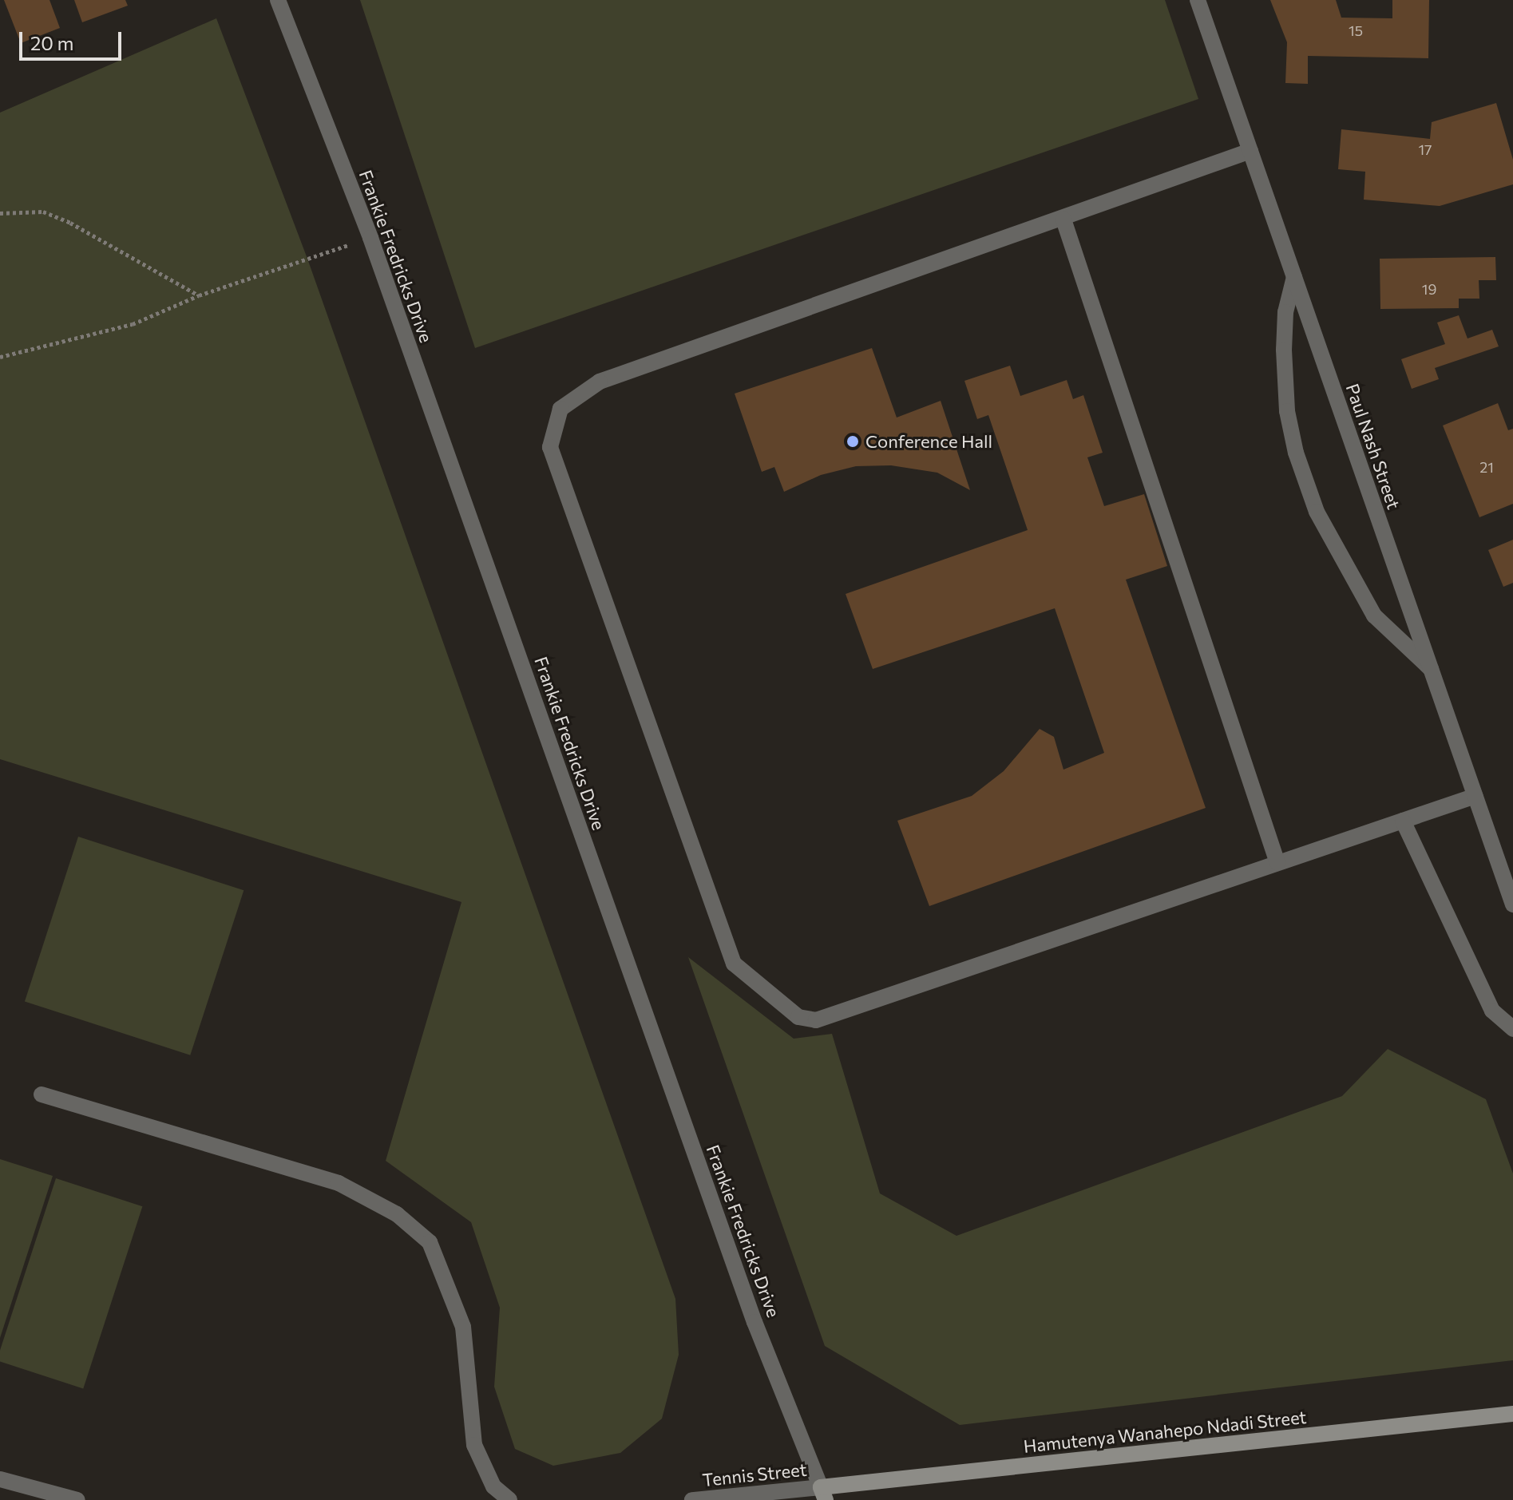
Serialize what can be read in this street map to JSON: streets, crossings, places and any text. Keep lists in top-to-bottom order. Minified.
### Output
{"streets":{"street":["Frankie Fredricks Drive","Paul Nash Street","Hamutenya Wanahepo Ndadi Street","Tennis Street"]},"crossings":[["Frankie Fredricks Drive","Hamutenya Wanahepo Ndadi Street"],["Frankie Fredricks Drive","Tennis Street"],["Hamutenya Wanahepo Ndadi Street","Tennis Street"]],"places":["Conference Hall"],"house_numbers":["15","17","19","21"],"scale_bar":"20 m"}
